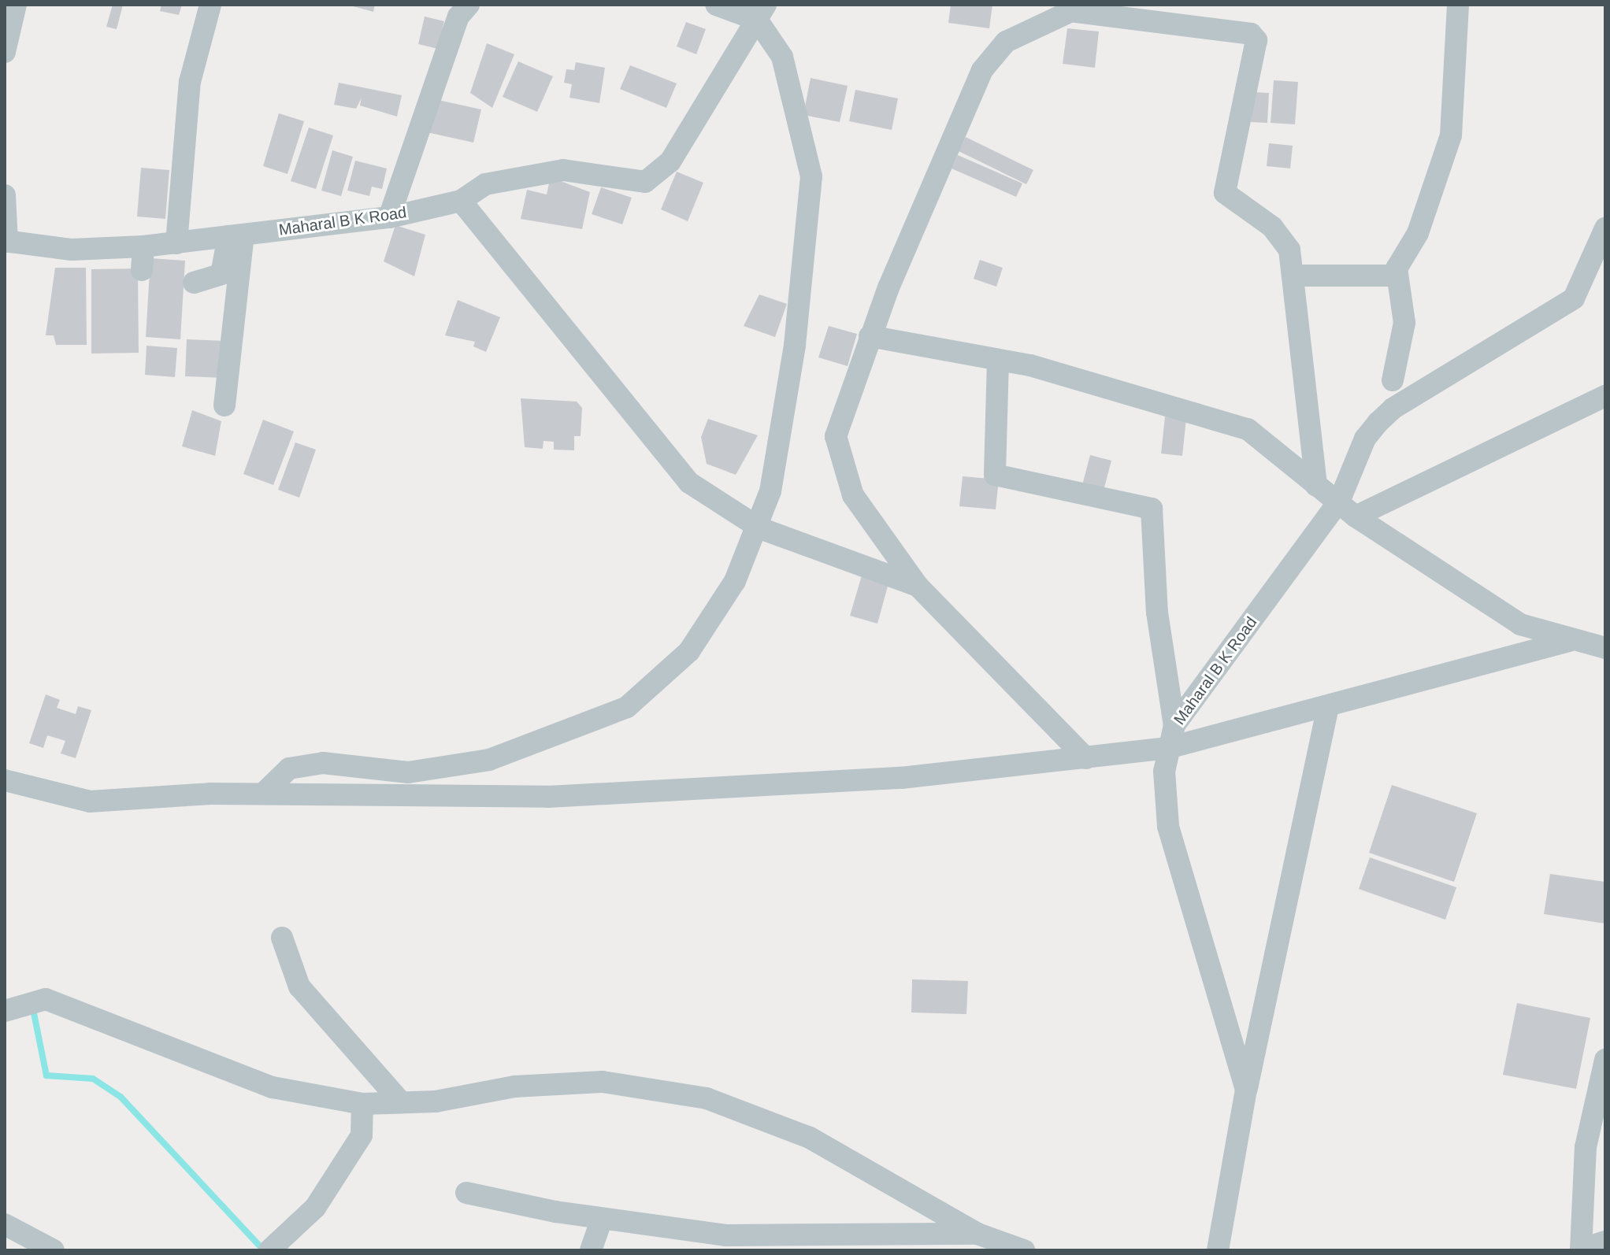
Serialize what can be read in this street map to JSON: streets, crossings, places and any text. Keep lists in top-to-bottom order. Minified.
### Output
{"streets":{"street":["Maharal B K Road"]}}
